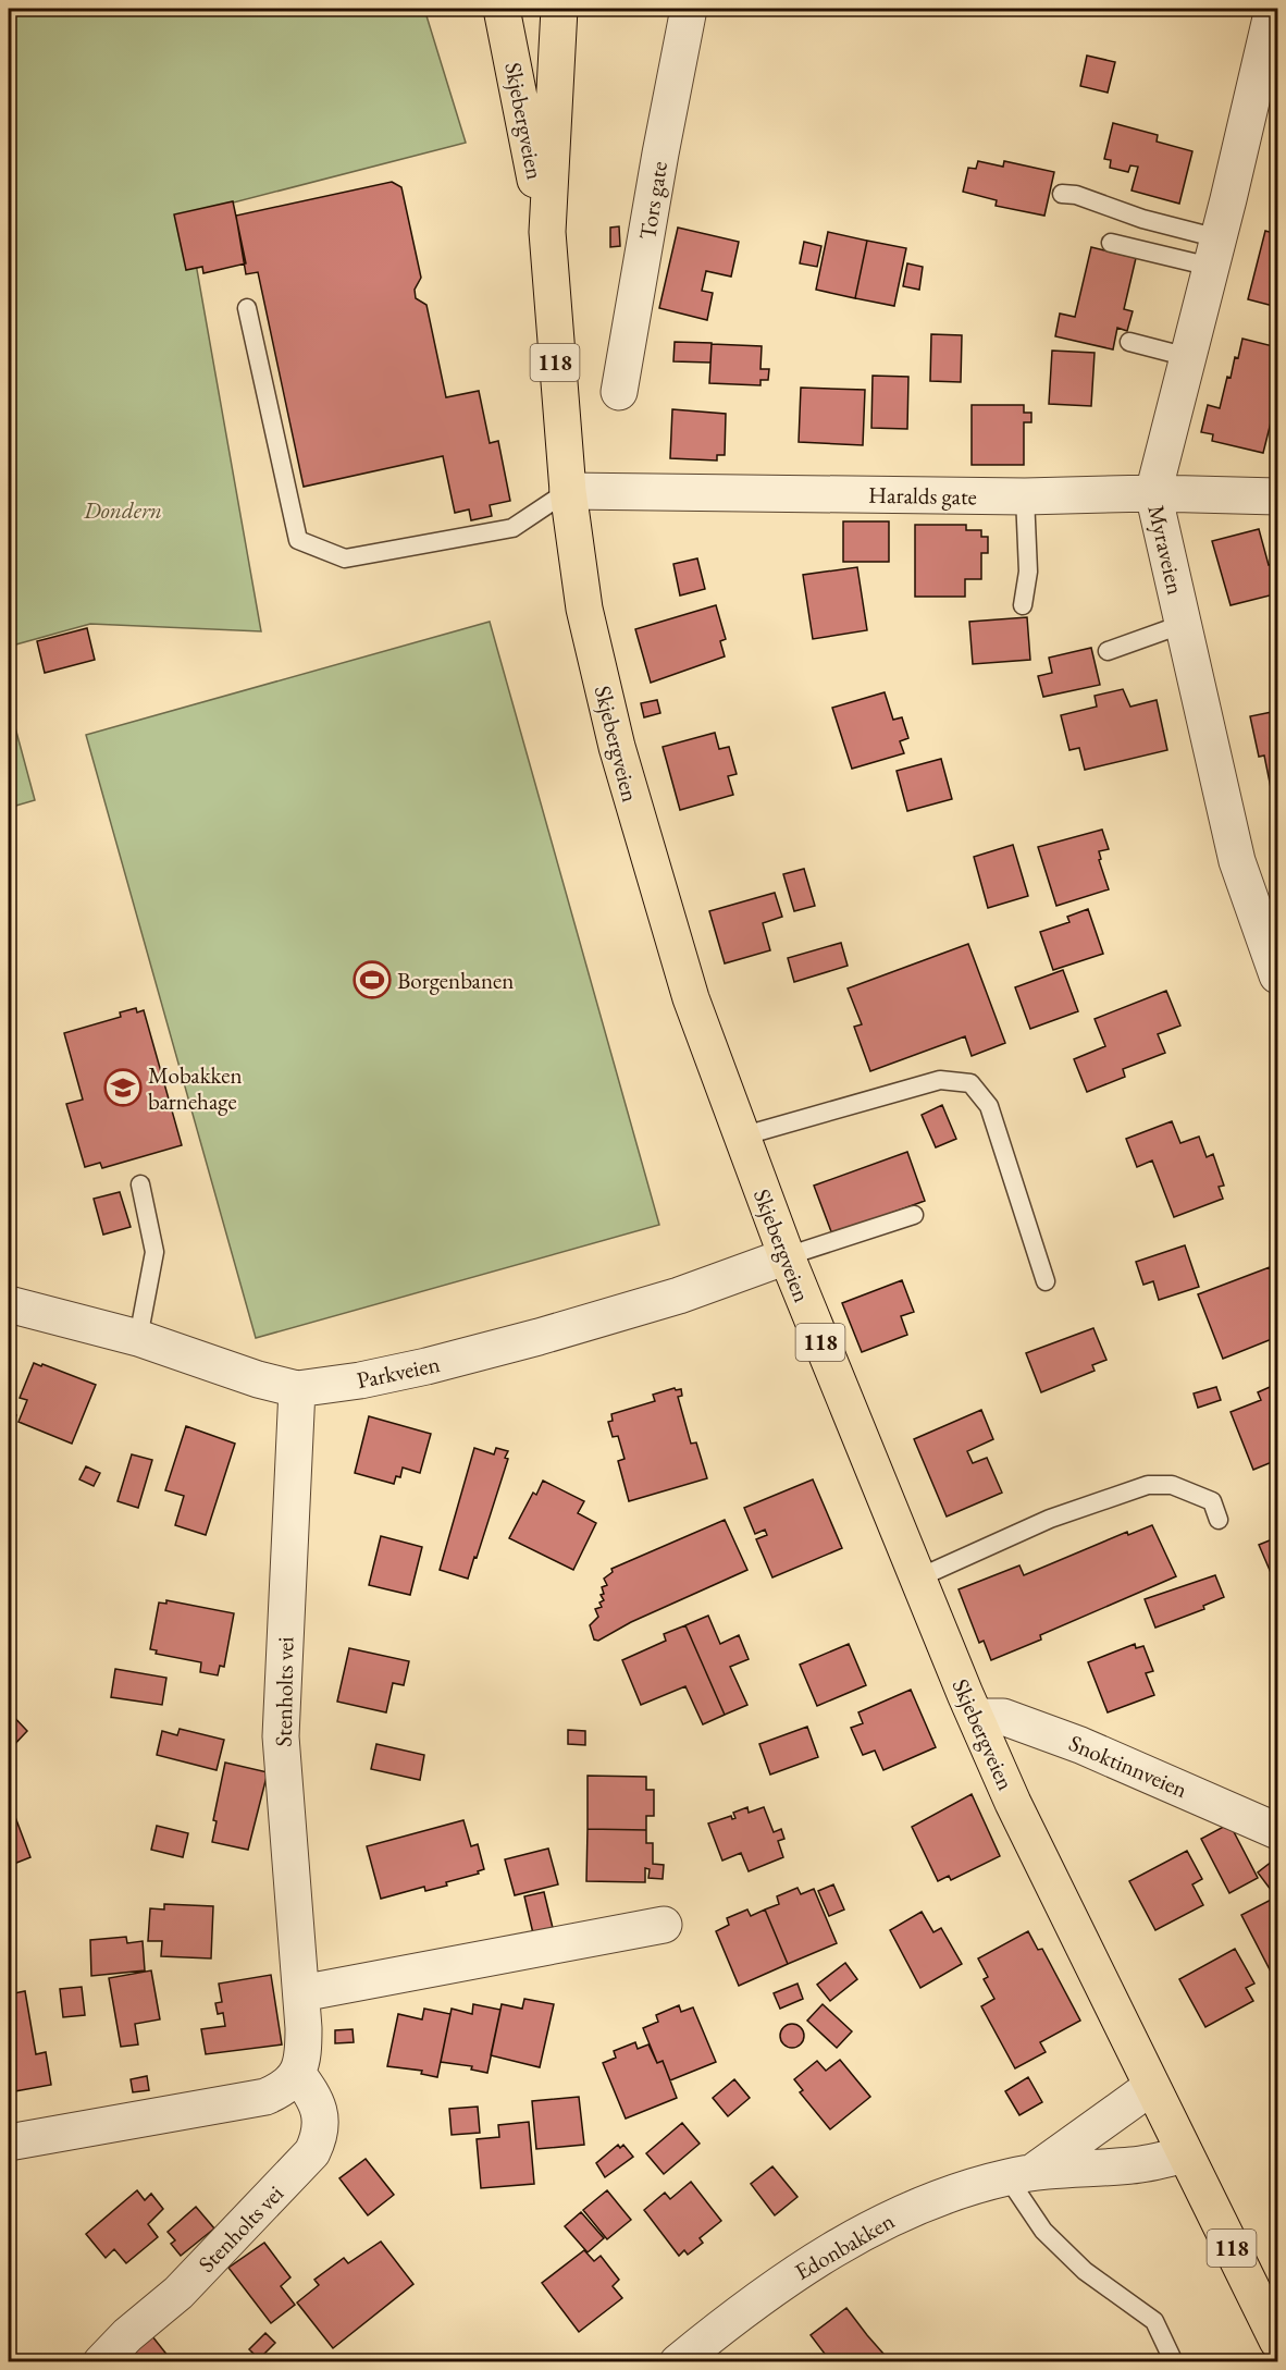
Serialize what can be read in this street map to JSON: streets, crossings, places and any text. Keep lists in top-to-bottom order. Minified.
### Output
{"streets":{"main road":["Skjebergveien","118"],"street":["Tors gate","Haralds gate","Myraveien","Parkveien","Stenholts vei","Snoktinnveien","Edonbakken"]},"crossings":[["Skjebergveien","Haralds gate"],["Skjebergveien","Parkveien"],["Skjebergveien","Snoktinnveien"],["Skjebergveien","Edonbakken"],["Haralds gate","Myraveien"],["Parkveien","Stenholts vei"]],"parks":["Dondern"],"places":{"sports":["Borgenbanen"],"school or university":["Mobakken barnehage"]}}
